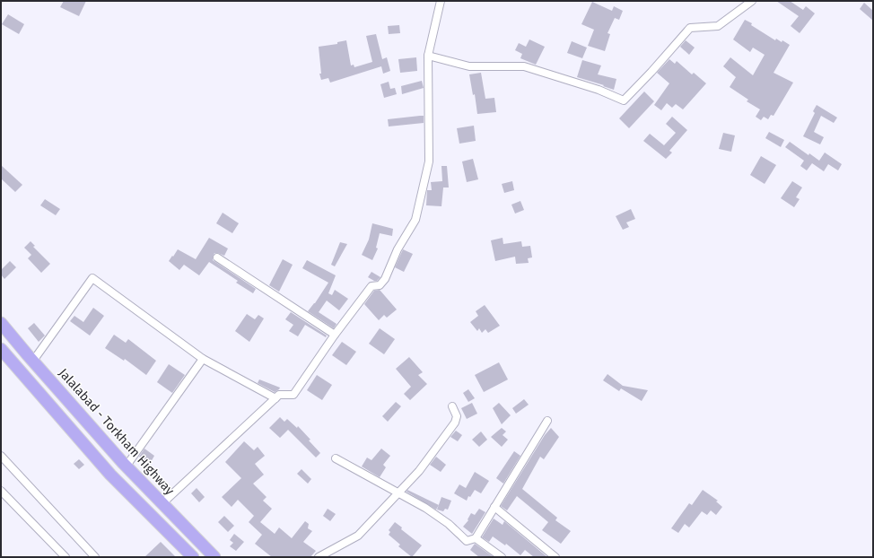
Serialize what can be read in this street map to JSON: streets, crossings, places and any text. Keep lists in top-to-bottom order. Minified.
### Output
{"streets":{"highway":["Jalalabad - Torkham Highway"]}}
